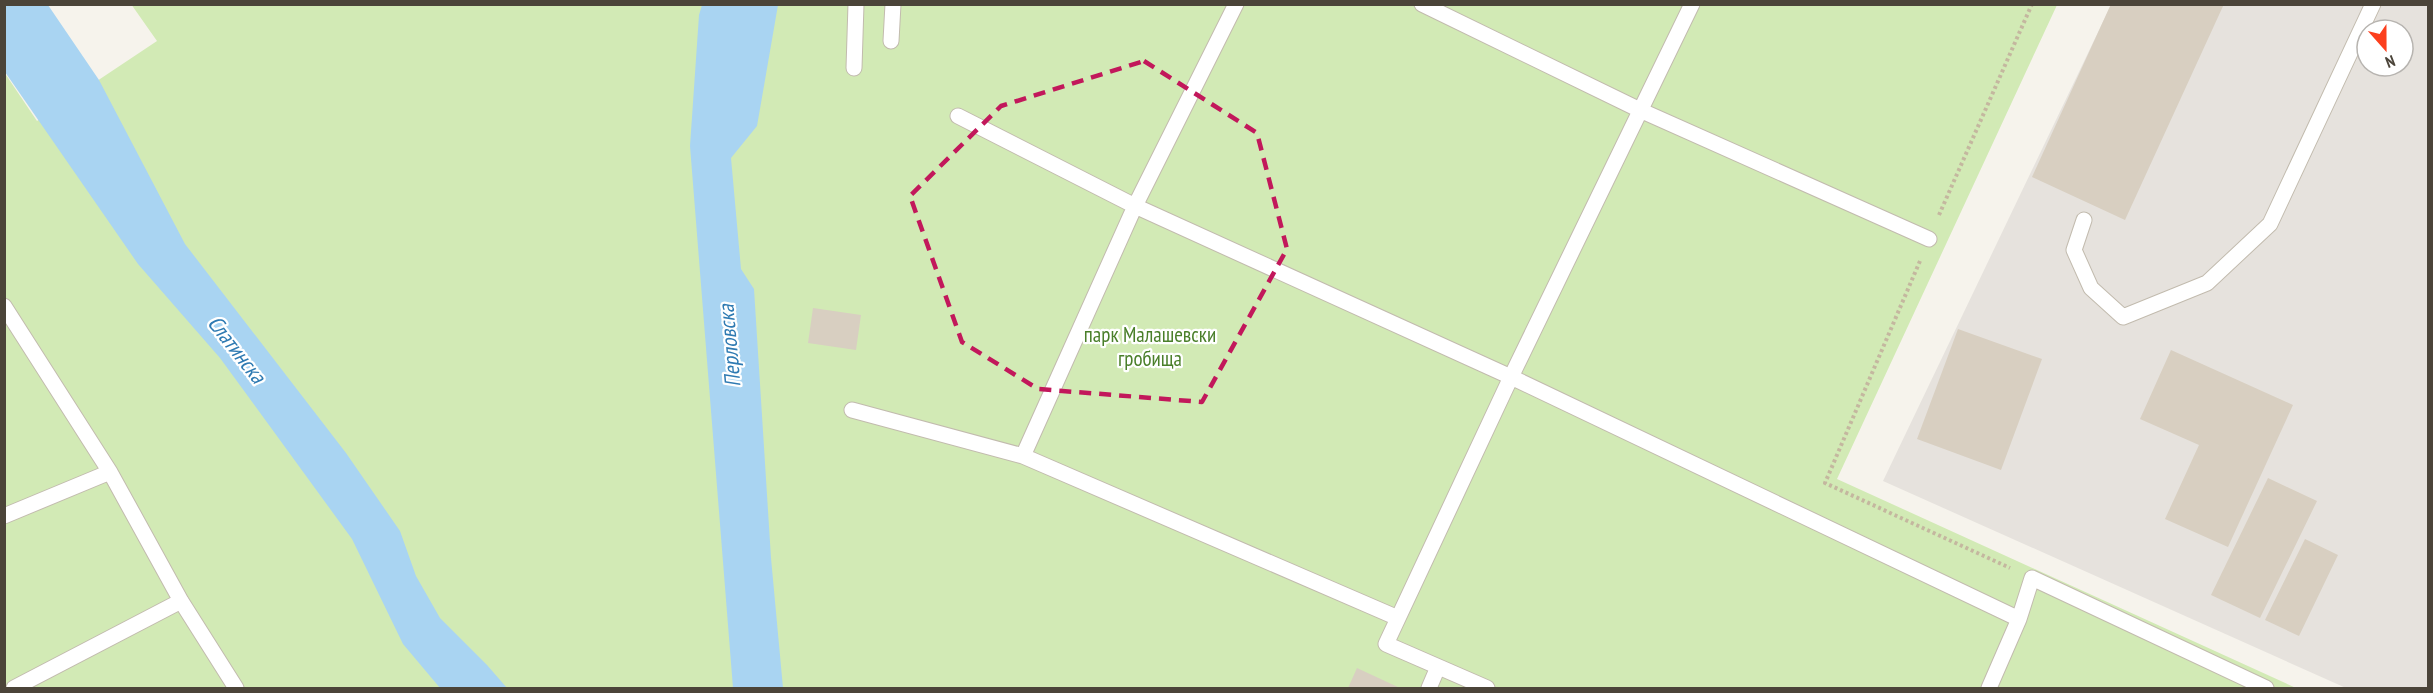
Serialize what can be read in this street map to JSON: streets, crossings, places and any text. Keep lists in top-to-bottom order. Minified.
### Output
{"water":["Перловска","Слатинска"],"parks":["парк Малашевски гробища"],"north":"bottom"}
